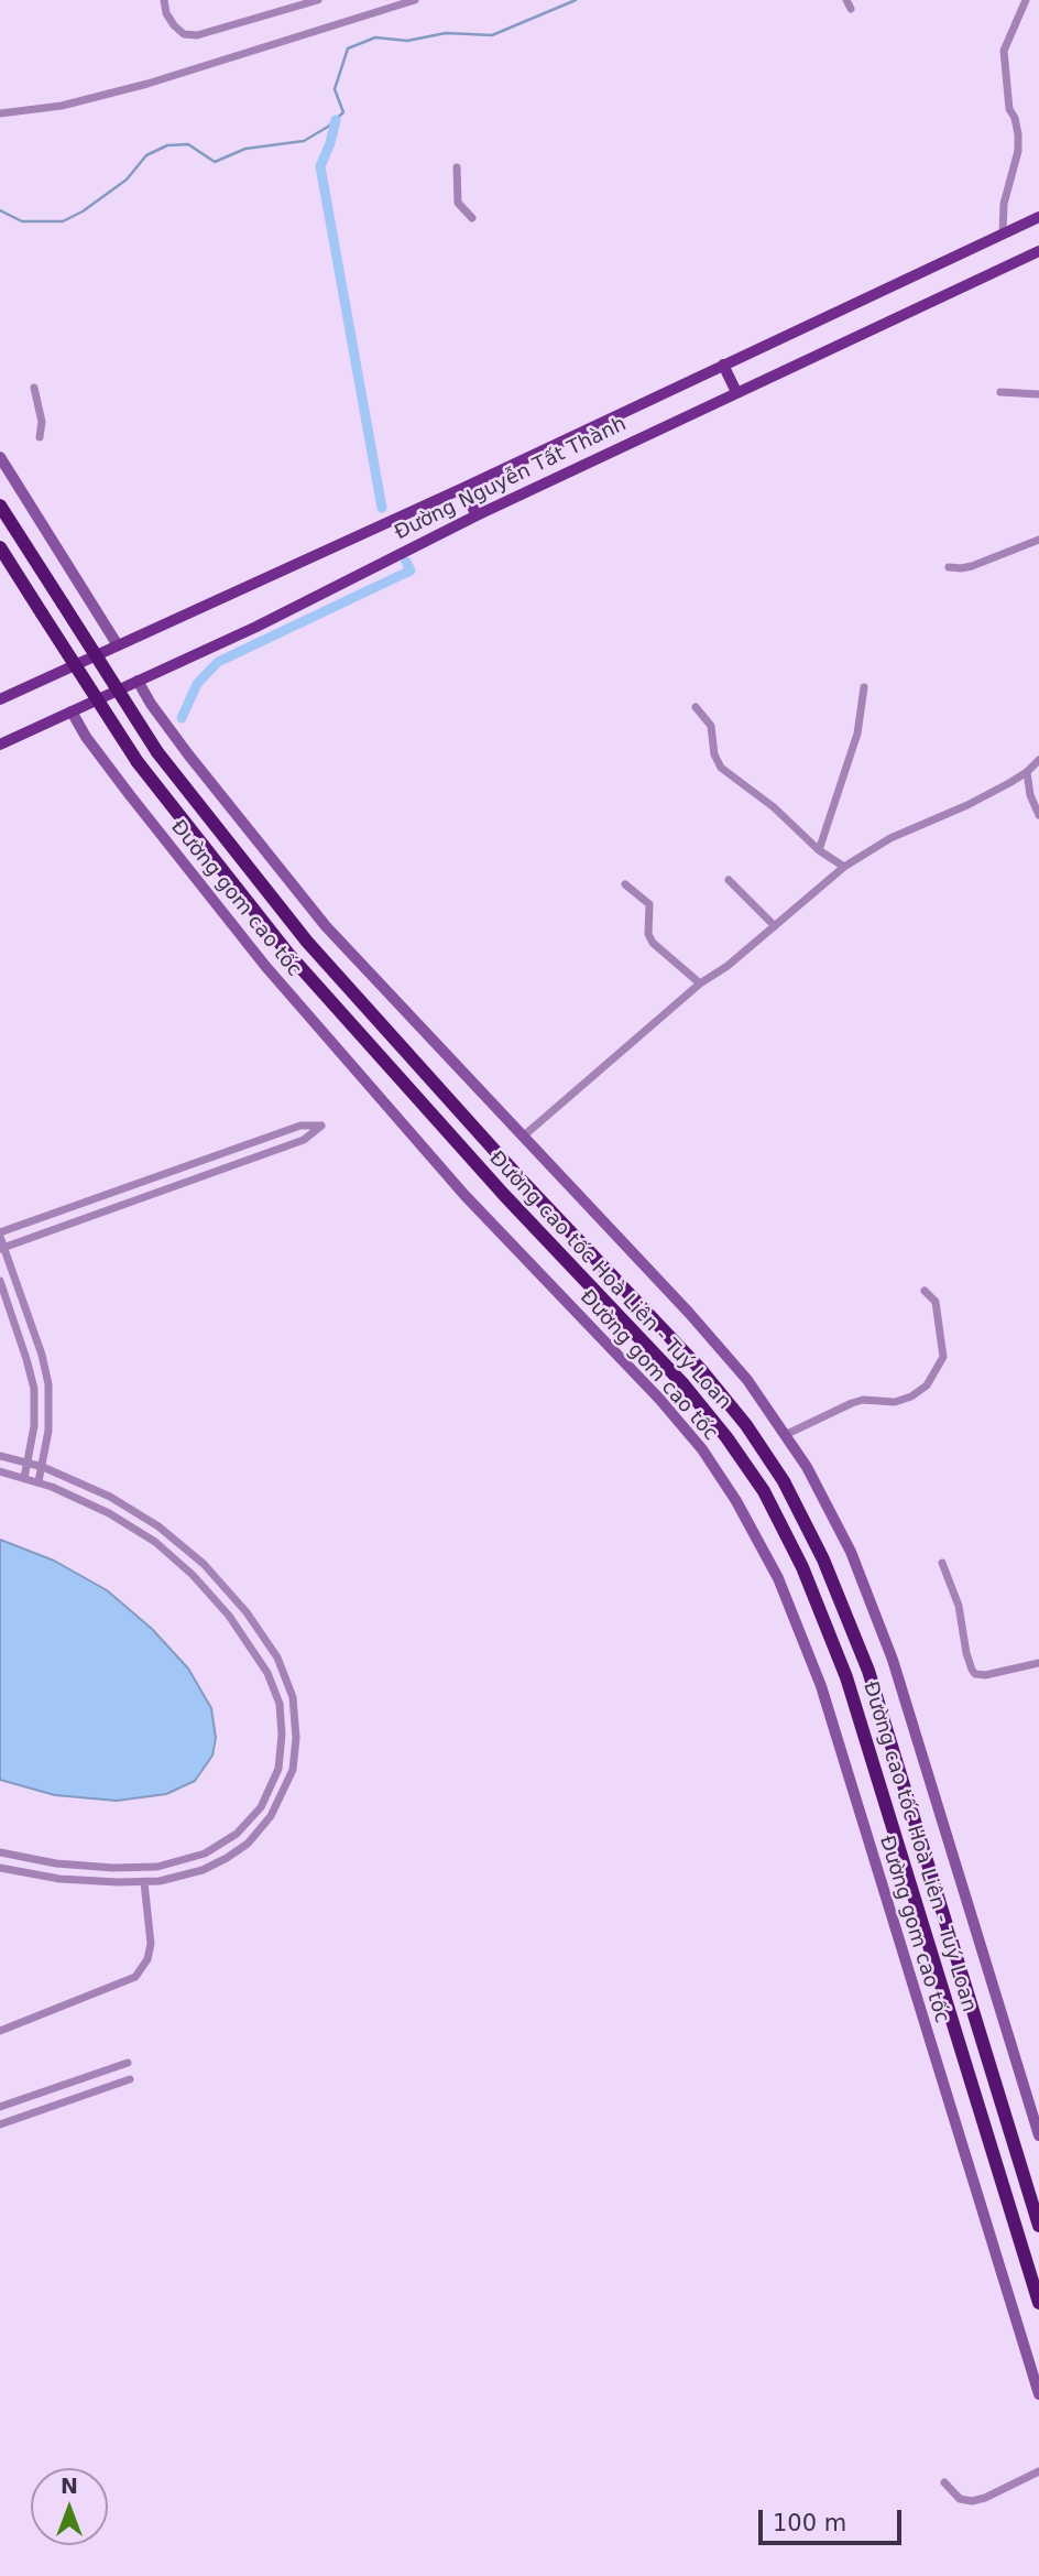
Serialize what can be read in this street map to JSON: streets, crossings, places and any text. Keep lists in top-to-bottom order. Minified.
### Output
{"streets":{"highway":["Đường cao tốc Hoà Liên - Tuý Loan"],"main road":["Đường Nguyễn Tất Thành","Đường gom cao tốc"]},"crossings":[["Đường Nguyễn Tất Thành","Đường gom cao tốc"]],"scale_bar":"100 m","north":"top"}
